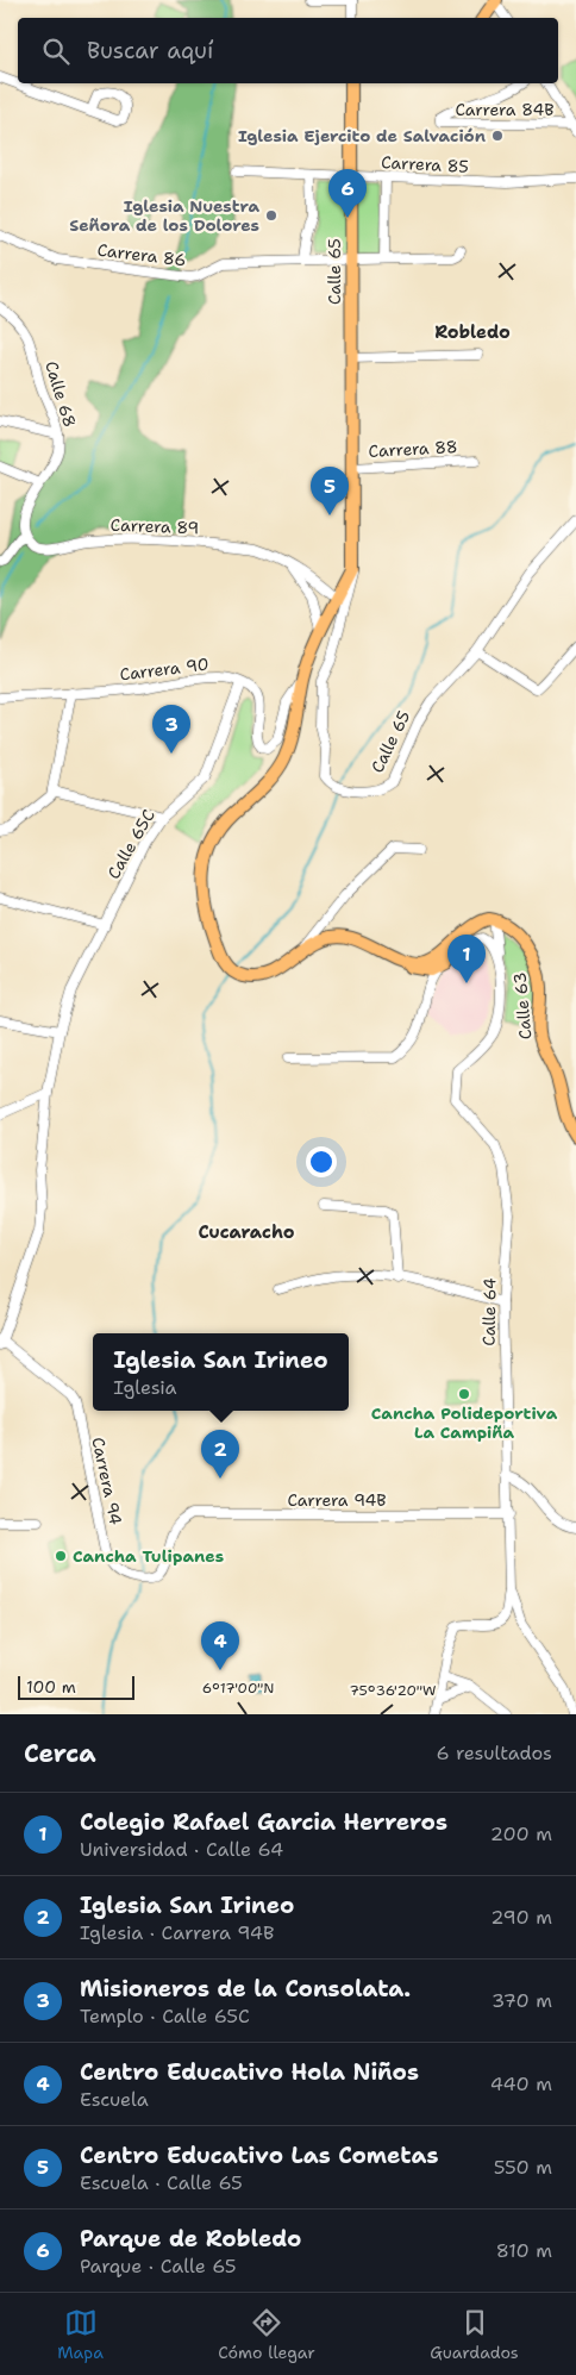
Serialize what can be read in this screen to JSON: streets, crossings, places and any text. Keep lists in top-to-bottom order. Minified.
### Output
{"streets":{"main road":["Calle 65","Calle 63"],"street":["Carrera 84B","Carrera 85","Carrera 86","Calle 68","Carrera 88","Carrera 89","Carrera 90","Calle 65C","Calle 64","Carrera 94","Carrera 94B"]},"crossings":[["Carrera 85","Calle 65"],["Carrera 86","Calle 65"],["Calle 65","Carrera 88"],["Calle 65","Carrera 89"],["Calle 68","Carrera 89"],["Carrera 90","Calle 65C"],["Calle 65C","Carrera 94"],["Calle 64","Carrera 94B"],["Carrera 94","Carrera 94B"]],"districts":["Robledo","Cucaracho"],"places":["Iglesia Ejercito de Salvación","Iglesia Nuestra Señora de los Dolores","Cancha Polideportiva La Campiña","Cancha Tulipanes"],"scale_bar":"100 m","page":{"search":"Buscar aquí","pins":["6","5","3","1","2","4"],"popup":["Iglesia San Irineo","Iglesia"],"scale":"100 m","heading":["Cerca","6 resultados"],"list":[{"mark":"1","name":"Colegio Rafael Garcia Herreros","note":"Universidad · Calle 64","value":"200 m"},{"mark":"2","name":"Iglesia San Irineo","note":"Iglesia · Carrera 94B","value":"290 m"},{"mark":"3","name":"Misioneros de la Consolata.","note":"Templo · Calle 65C","value":"370 m"},{"mark":"4","name":"Centro Educativo Hola Niños","note":"Escuela","value":"440 m"},{"mark":"5","name":"Centro Educativo Las Cometas","note":"Escuela · Calle 65","value":"550 m"},{"mark":"6","name":"Parque de Robledo","note":"Parque · Calle 65","value":"810 m"}],"nav":["Mapa","Cómo llegar","Guardados"]},"coordinates":["6°17'00\"N","75°36'20\"W"]}
